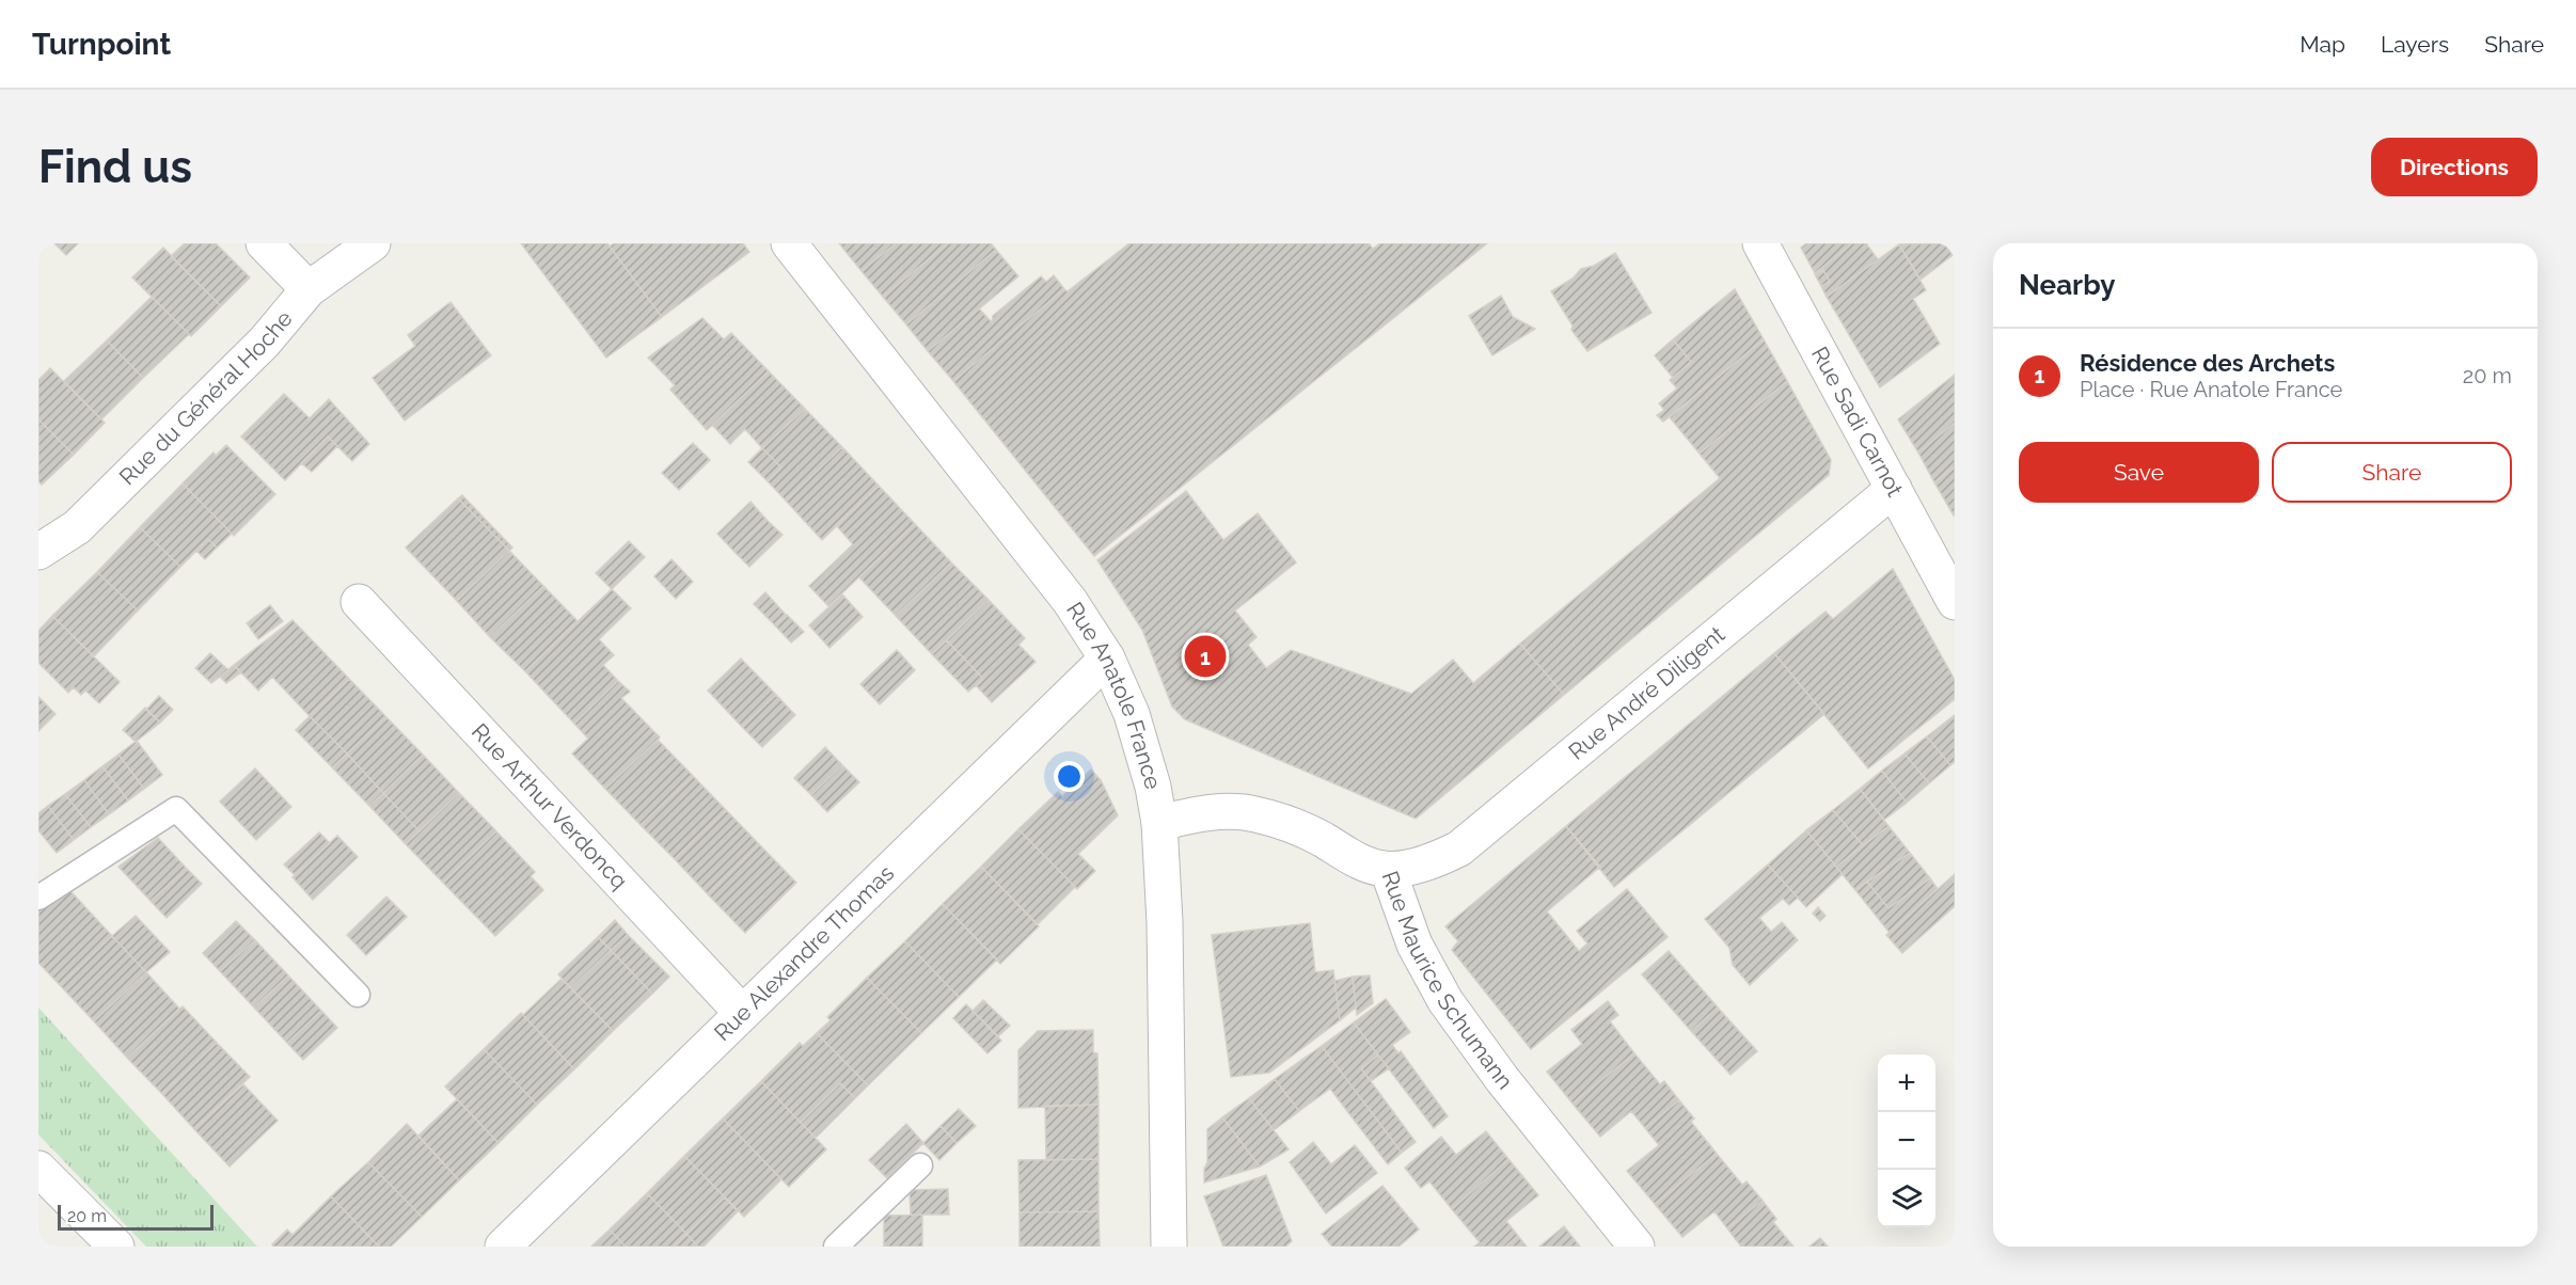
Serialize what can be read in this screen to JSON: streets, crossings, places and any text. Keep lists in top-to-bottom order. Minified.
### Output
{"streets":{"street":["Rue du Général Hoche","Rue Sadi Carnot","Rue André Diligent","Rue Anatole France","Rue Arthur Verdoncq","Rue Alexandre Thomas","Rue Maurice Schumann"]},"crossings":[["Rue Sadi Carnot","Rue André Diligent"],["Rue André Diligent","Rue Maurice Schumann"],["Rue Anatole France","Rue Alexandre Thomas"],["Rue Anatole France","Rue Maurice Schumann"],["Rue Arthur Verdoncq","Rue Alexandre Thomas"]],"scale_bar":"20 m","page":{"header":"Turnpoint","nav":["Map","Layers","Share"],"buttons":["Directions",["Save","Share"]],"title":"Find us","heading":"Nearby","list":[{"mark":"1","name":"Résidence des Archets","note":"Place · Rue Anatole France","value":"20 m"}],"pins":"1","map_buttons":["+","−"],"scale":"20 m"}}
